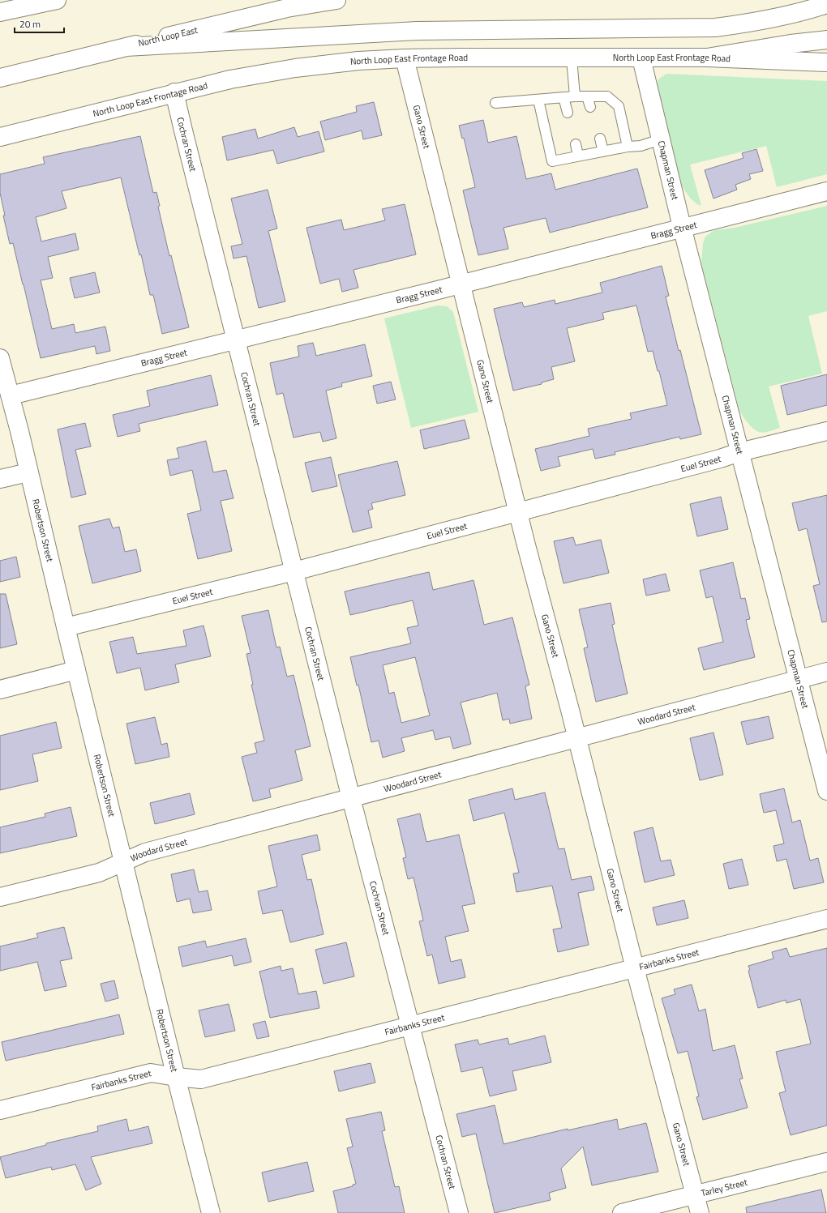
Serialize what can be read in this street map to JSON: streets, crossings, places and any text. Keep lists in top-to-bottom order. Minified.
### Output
{"streets":{"main road":["North Loop East","North Loop East Frontage Road","Gano Street","Cochran Street","Chapman Street","Bragg Street","Euel Street","Robertson Street","Woodard Street","Fairbanks Street","Tarley Street"]},"crossings":[["North Loop East Frontage Road","Gano Street"],["North Loop East Frontage Road","Cochran Street"],["North Loop East Frontage Road","Chapman Street"],["Gano Street","Bragg Street"],["Gano Street","Euel Street"],["Gano Street","Woodard Street"],["Gano Street","Fairbanks Street"],["Gano Street","Tarley Street"],["Cochran Street","Bragg Street"],["Cochran Street","Euel Street"],["Cochran Street","Woodard Street"],["Cochran Street","Fairbanks Street"],["Chapman Street","Bragg Street"],["Chapman Street","Euel Street"],["Chapman Street","Woodard Street"],["Bragg Street","Robertson Street"],["Euel Street","Robertson Street"],["Robertson Street","Woodard Street"],["Robertson Street","Fairbanks Street"]],"scale_bar":"20 m"}
